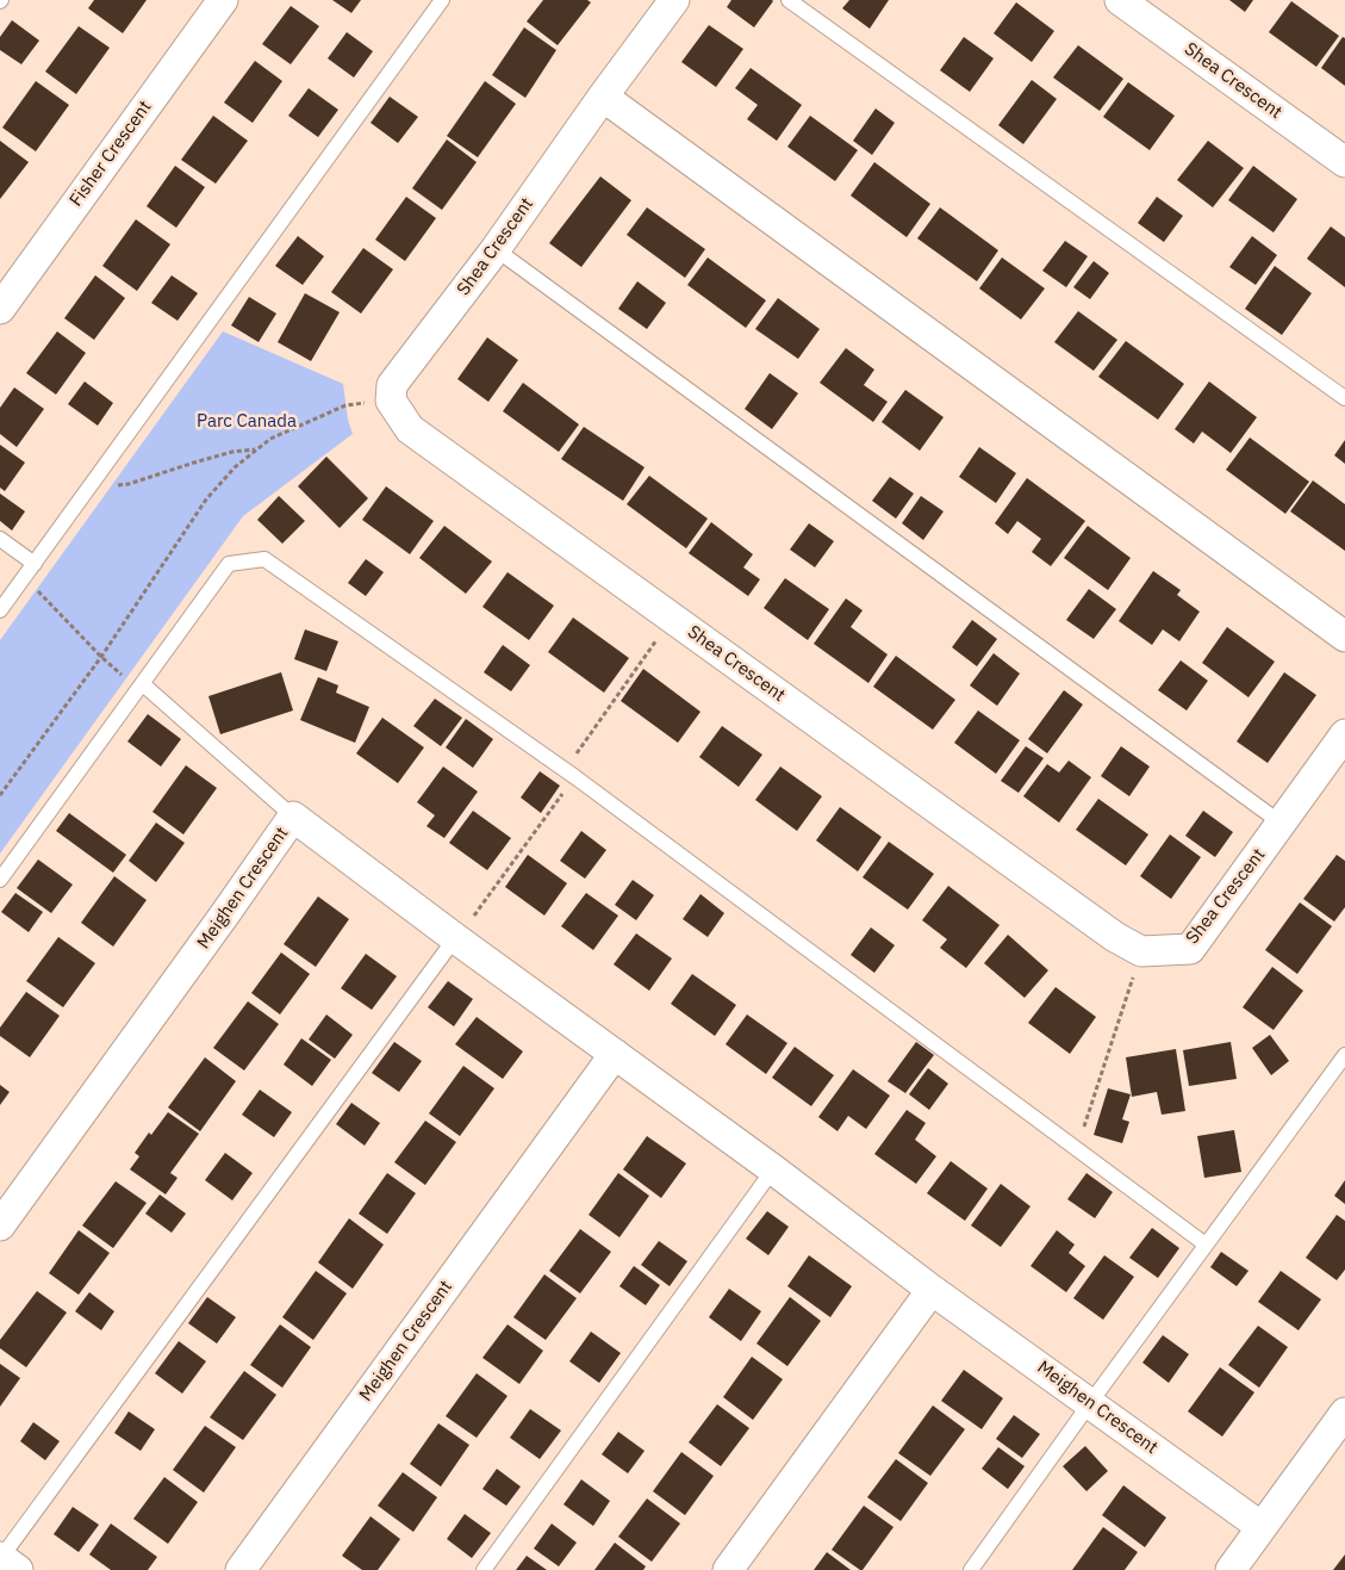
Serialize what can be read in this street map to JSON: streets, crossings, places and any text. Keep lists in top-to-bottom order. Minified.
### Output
{"streets":{"street":["Shea Crescent","Fisher Crescent","Meighen Crescent"]},"parks":["Parc Canada"]}
